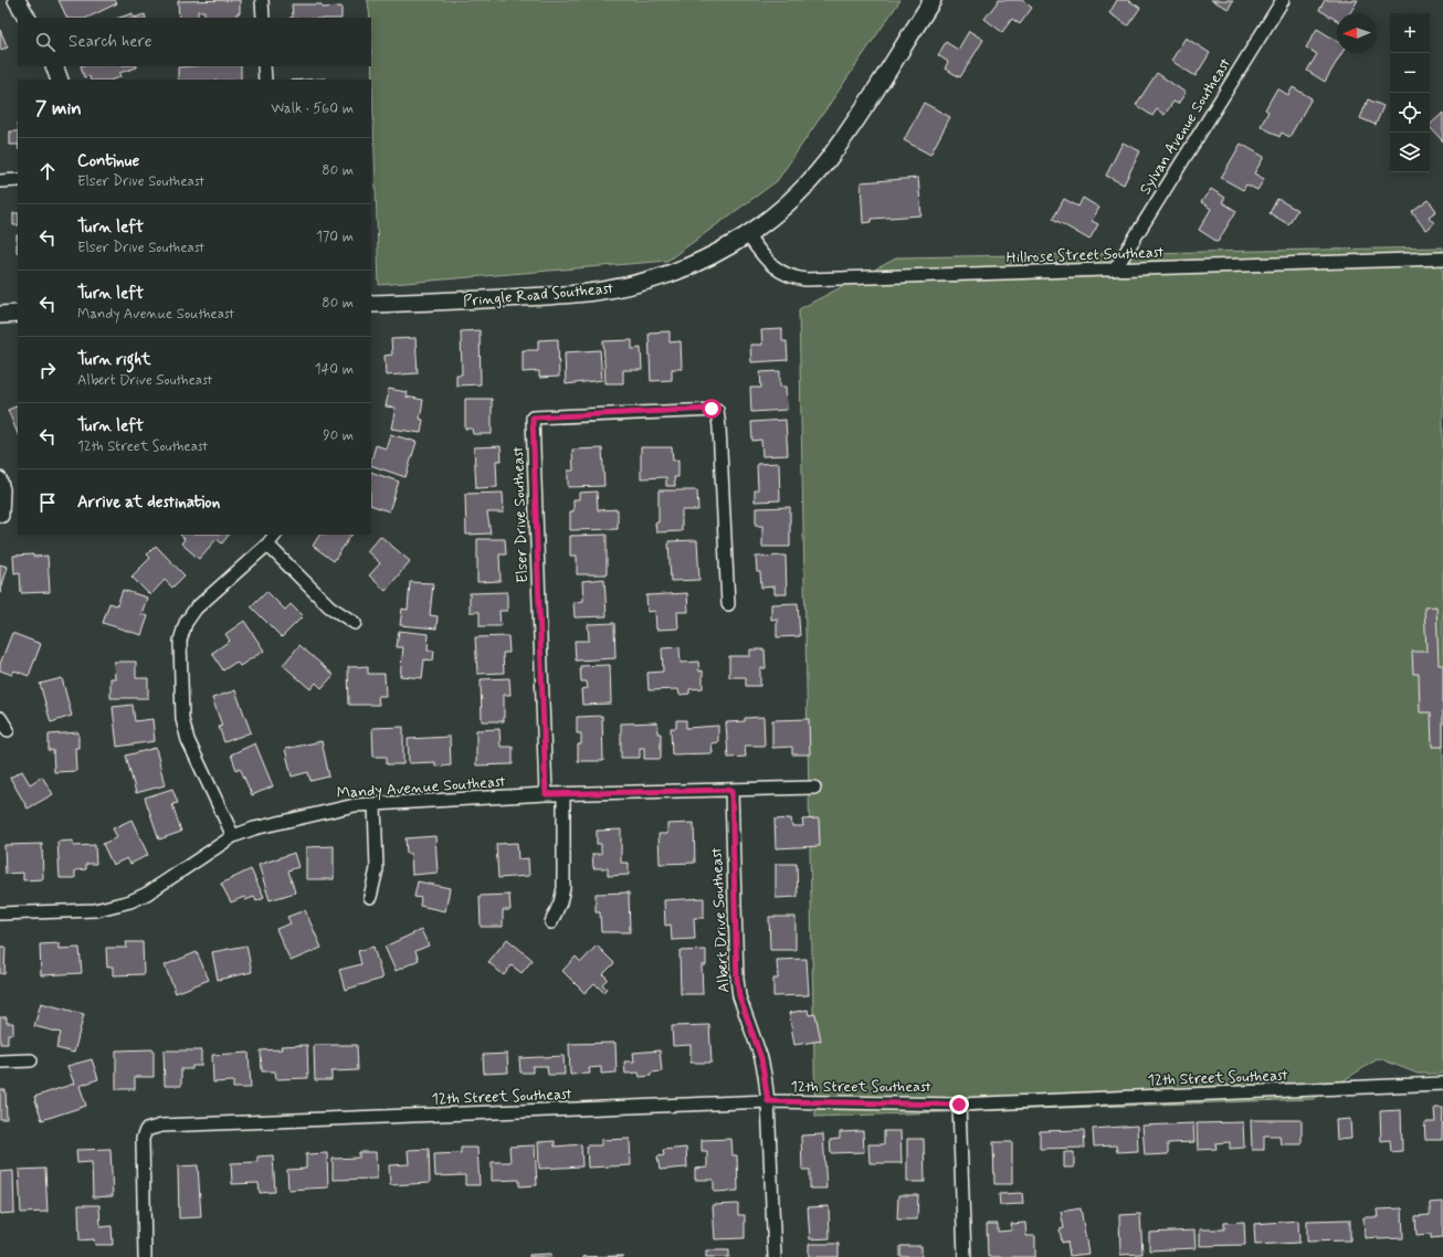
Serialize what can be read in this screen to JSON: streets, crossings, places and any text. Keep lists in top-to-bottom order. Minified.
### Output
{"streets":{"main road":["Pringle Road Southeast"],"street":["Sylvan Avenue Southeast","Hillrose Street Southeast","Elser Drive Southeast","Mandy Avenue Southeast","Albert Drive Southeast","12th Street Southeast"]},"crossings":[["Sylvan Avenue Southeast","Hillrose Street Southeast"],["Hillrose Street Southeast","Pringle Road Southeast"],["Elser Drive Southeast","Mandy Avenue Southeast"],["Mandy Avenue Southeast","Albert Drive Southeast"],["Albert Drive Southeast","12th Street Southeast"]],"north":"left","page":{"map_buttons":["+","−"],"search":"Search here","heading":["7 min","Walk · 560 m"],"list":[["Continue","Elser Drive Southeast","80 m"],["Turn left","Elser Drive Southeast","170 m"],["Turn left","Mandy Avenue Southeast","80 m"],["Turn right","Albert Drive Southeast","140 m"],["Turn left","12th Street Southeast","90 m"],"Arrive at destination"]}}
